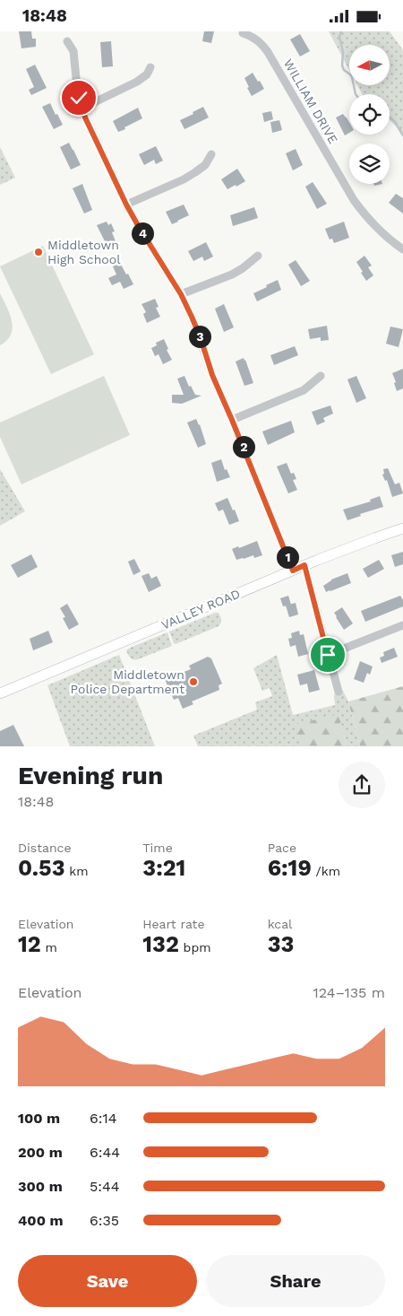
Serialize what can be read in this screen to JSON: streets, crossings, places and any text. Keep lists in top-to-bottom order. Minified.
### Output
{"streets":{"main road":["VALLEY ROAD"],"street":["WILLIAM DRIVE"]},"places":["Middletown High School","Middletown Police Department"],"north":"left","page":{"status":"18:48","pins":["4","3","2","1"],"heading":["Evening run","18:48"],"stats":[["Distance","0.53 km"],["Time","3:21"],["Pace","6:19 /km"],["Elevation","12 m"],["Heart rate","132 bpm"],["kcal","33"]],"chart":["Elevation","124–135 m"],"list":[{"name":"100 m","note":"6:14"},{"name":"200 m","note":"6:44"},{"name":"300 m","note":"5:44"},{"name":"400 m","note":"6:35"}],"buttons":["Save","Share"]}}
